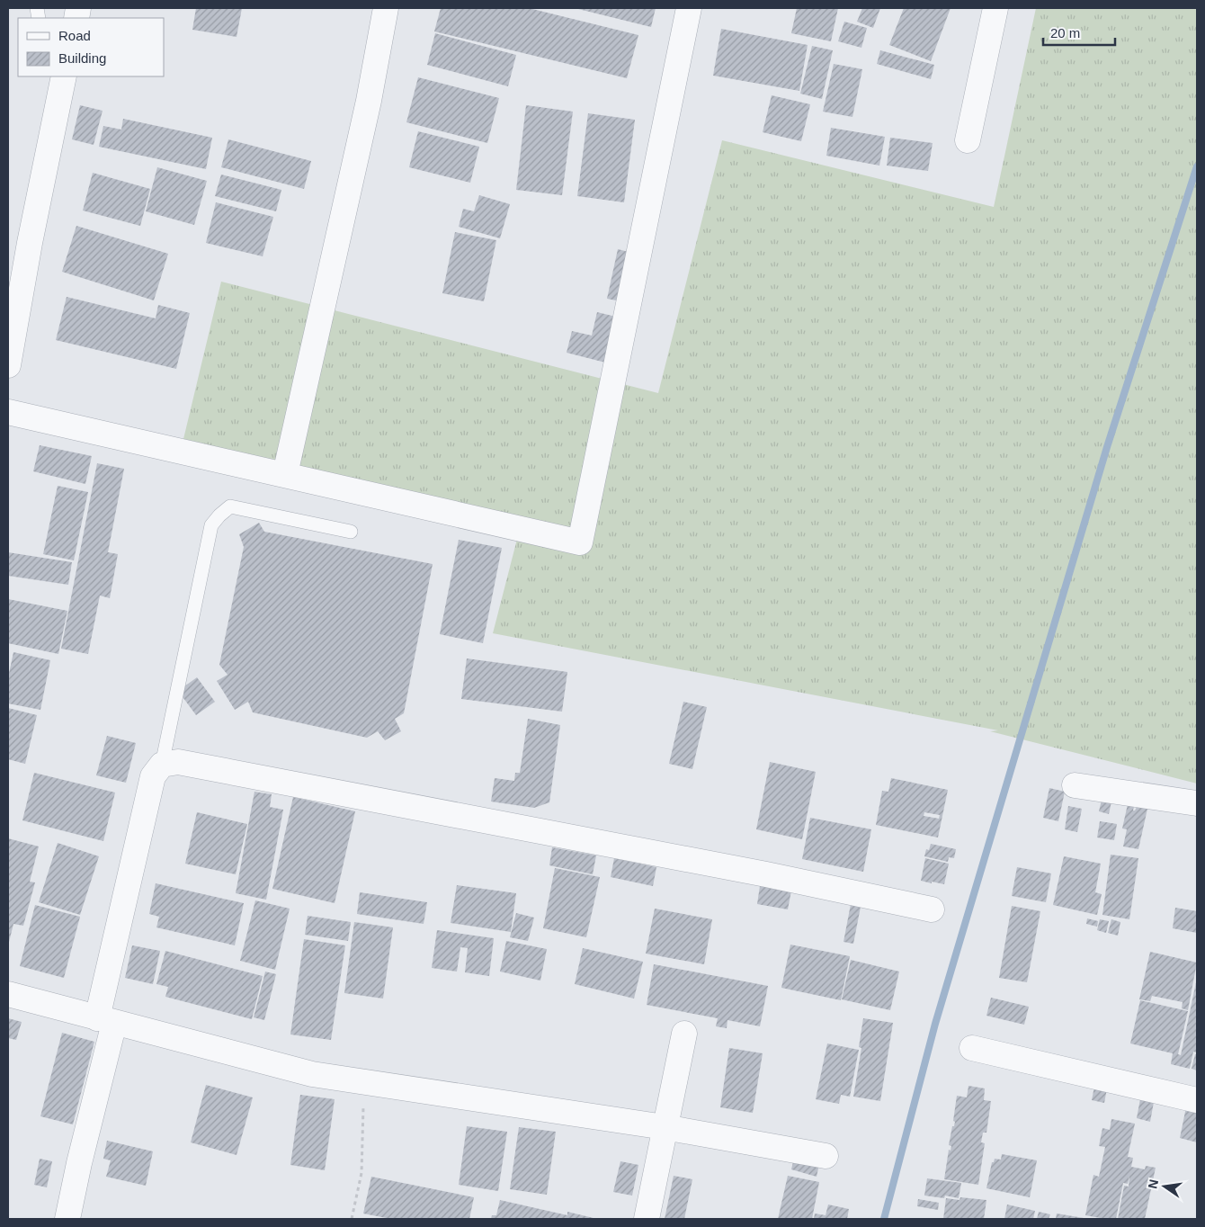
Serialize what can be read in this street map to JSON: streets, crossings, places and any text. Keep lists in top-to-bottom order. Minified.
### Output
{"legend":["Road","Building"],"scale_bar":"20 m","north":"left"}
